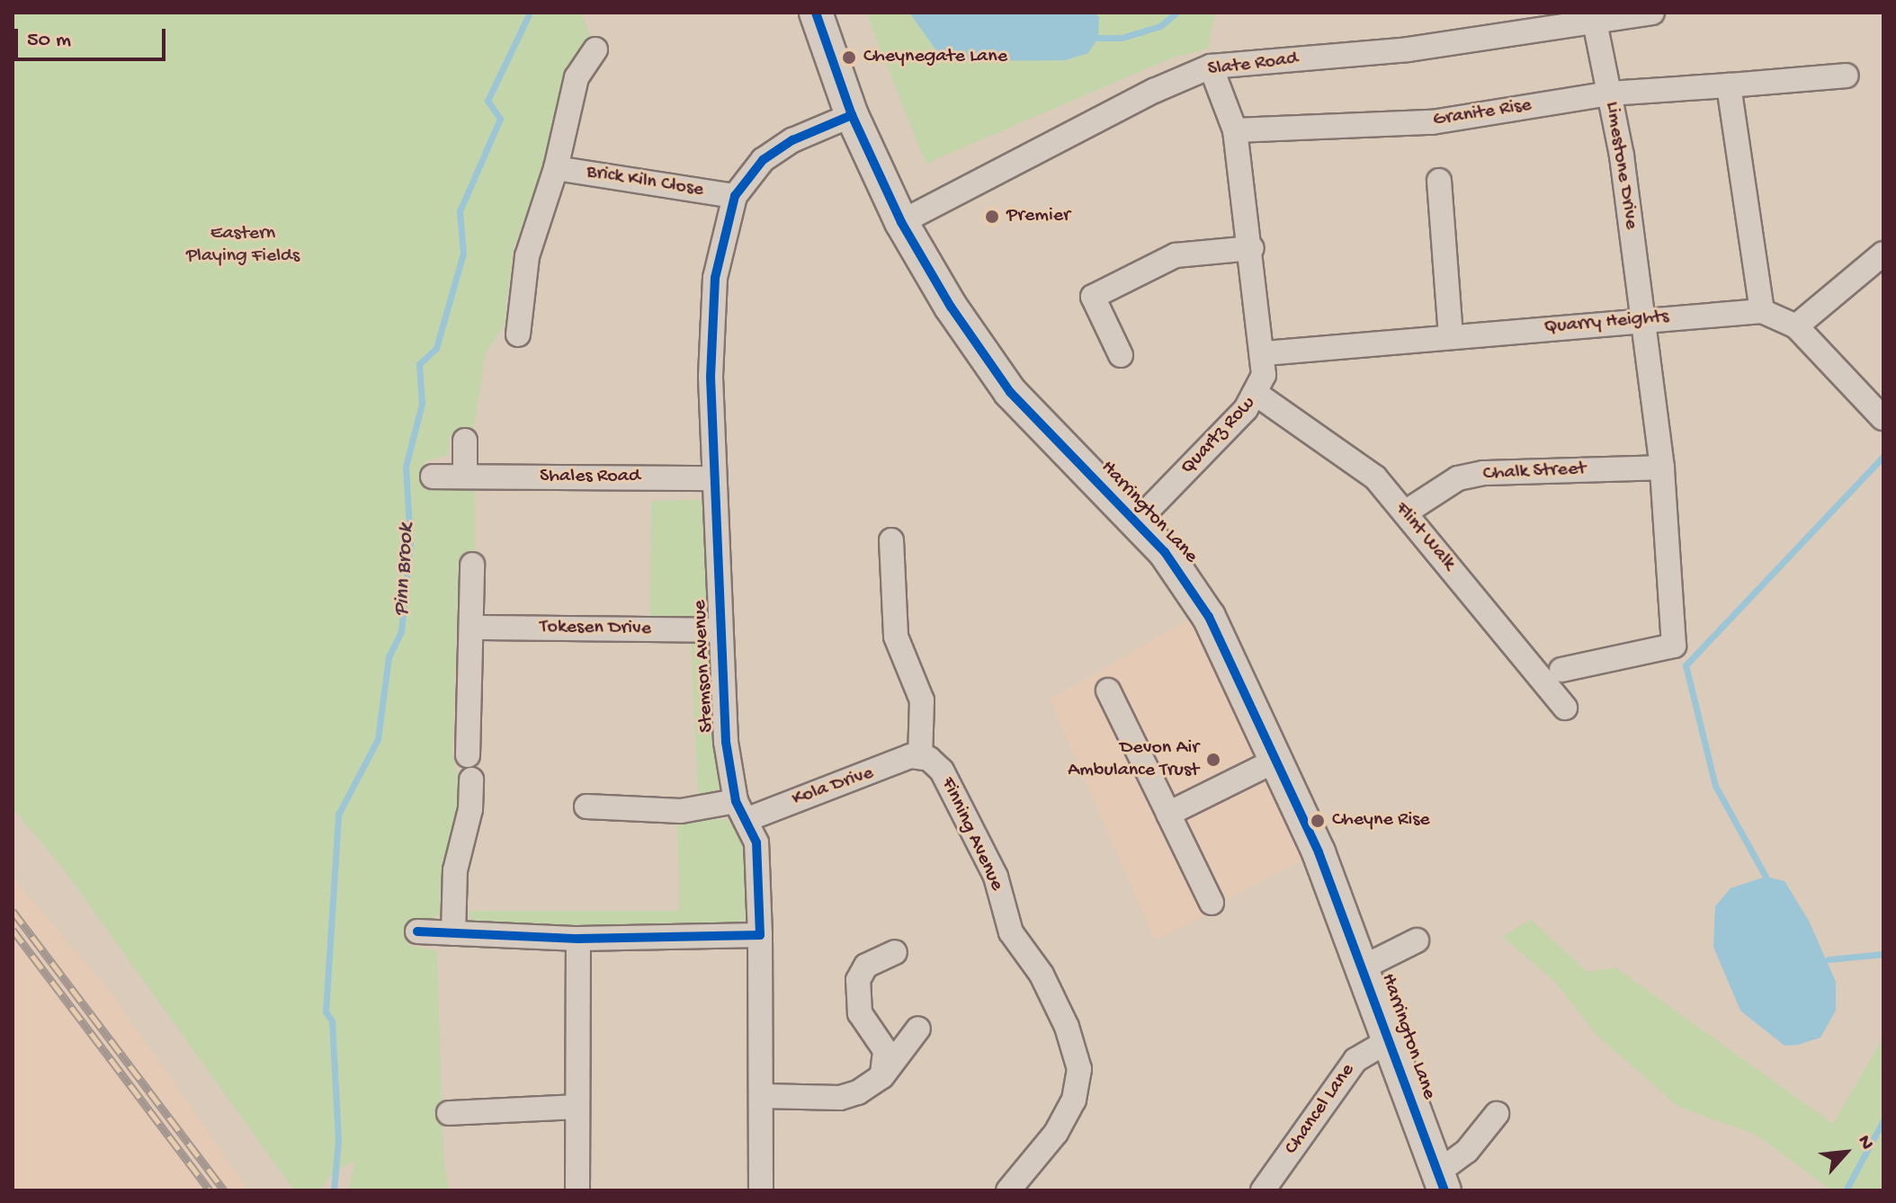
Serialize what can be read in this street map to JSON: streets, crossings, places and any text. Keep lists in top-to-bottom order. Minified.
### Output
{"streets":{"street":["Slate Road","Granite Rise","Limestone Drive","Brick Kiln Close","Quarry Heights","Quartz Row","Chalk Street","Shales Road","Harrington Lane","Flint Walk","Tokesen Drive","Stemson Avenue","Kola Drive","Finning Avenue","Chancel Lane"]},"crossings":[["Slate Road","Limestone Drive"],["Slate Road","Quartz Row"],["Slate Road","Harrington Lane"],["Granite Rise","Limestone Drive"],["Granite Rise","Quartz Row"],["Limestone Drive","Quarry Heights"],["Brick Kiln Close","Stemson Avenue"],["Quarry Heights","Quartz Row"],["Quartz Row","Harrington Lane"],["Quartz Row","Flint Walk"],["Shales Road","Stemson Avenue"],["Harrington Lane","Stemson Avenue"],["Harrington Lane","Chancel Lane"],["Tokesen Drive","Stemson Avenue"],["Stemson Avenue","Kola Drive"],["Kola Drive","Finning Avenue"]],"water":["Pinn Brook"],"parks":["Eastern Playing Fields"],"places":["Cheynegate Lane","Premier","Devon Air Ambulance Trust","Cheyne Rise"],"scale_bar":"50 m","north":"top right"}
